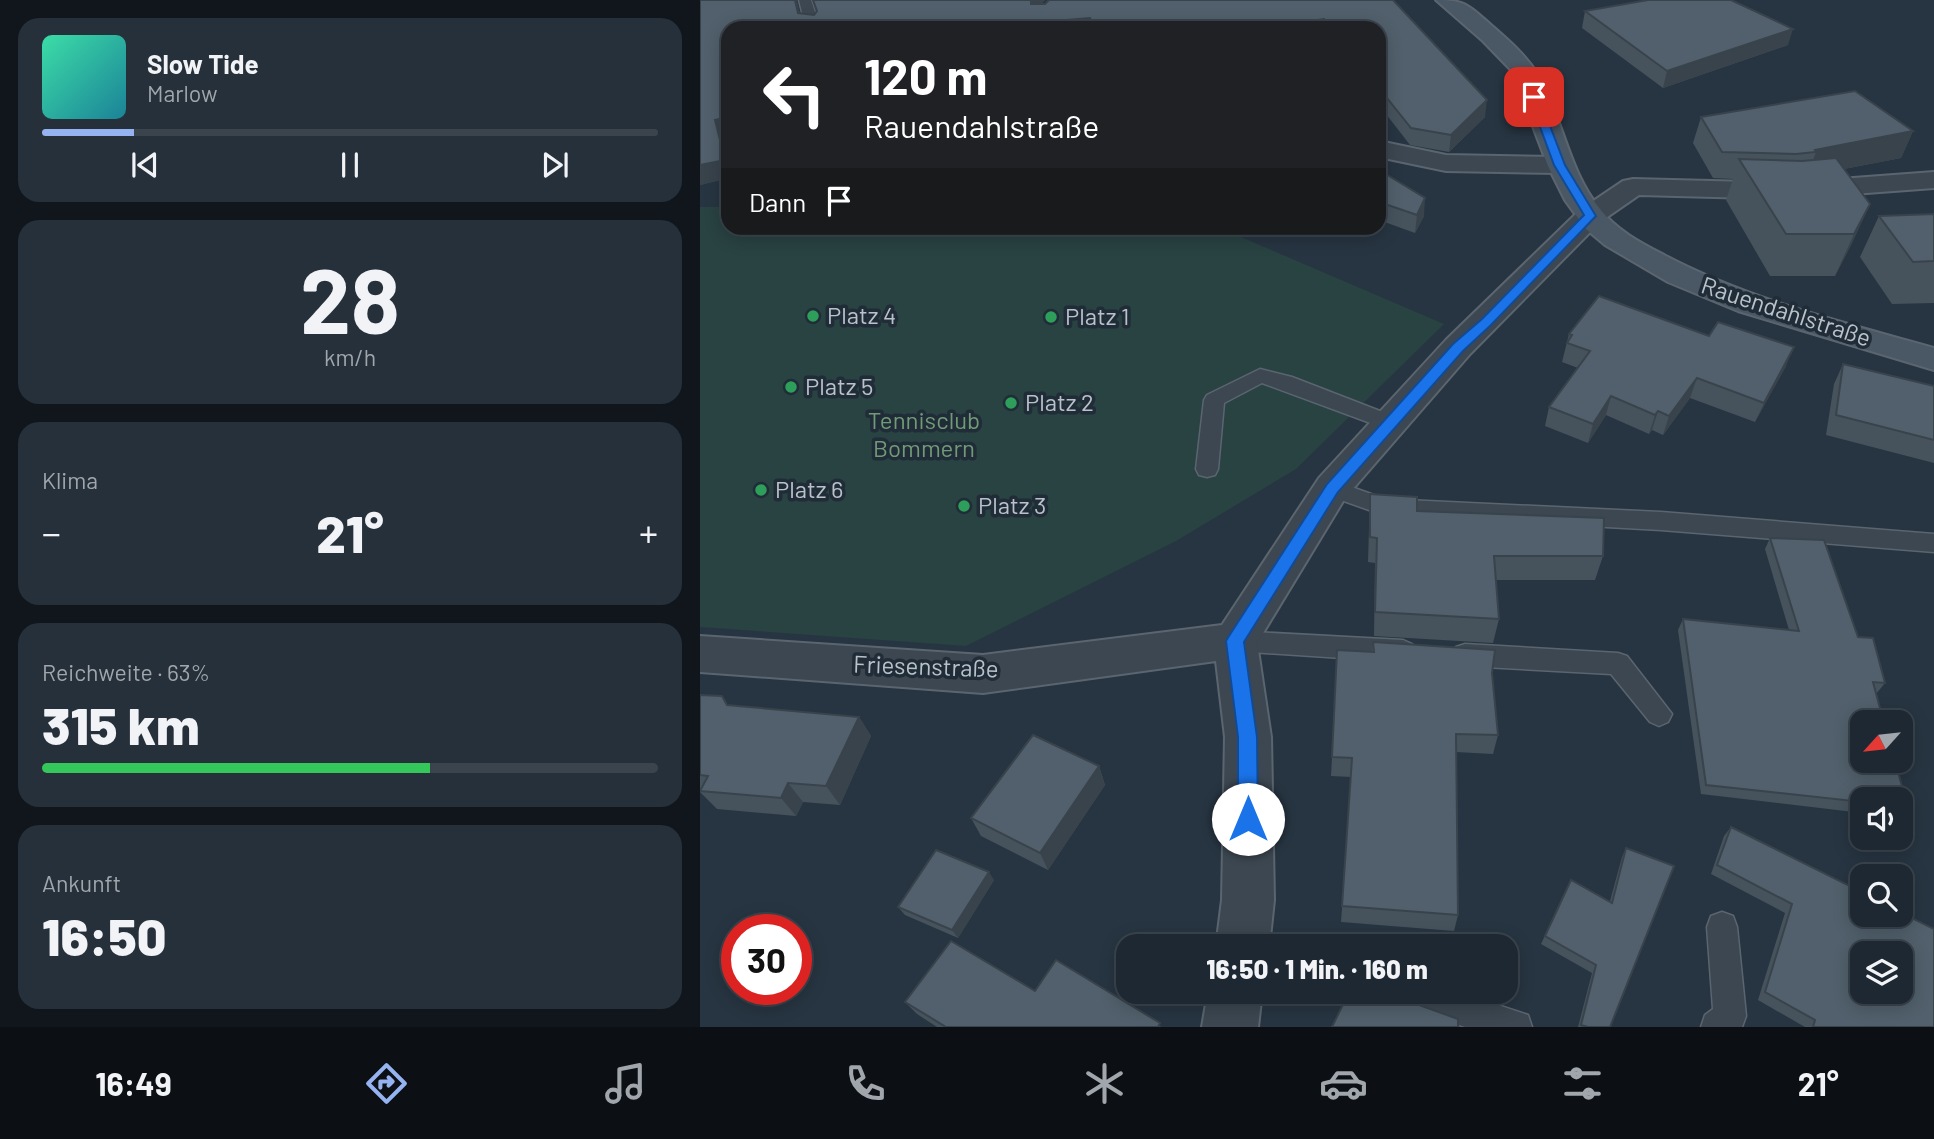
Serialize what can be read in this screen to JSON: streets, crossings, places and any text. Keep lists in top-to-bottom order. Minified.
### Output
{"streets":{"street":["Rauendahlstraße","Friesenstraße"]},"parks":["Tennisclub Bommern"],"places":["Platz 4","Platz 1","Platz 5","Platz 2","Platz 6","Platz 3"],"north":"bottom left","page":{"turn":["120 m","Rauendahlstraße"],"song":["Slow Tide","Marlow"],"then":"Dann","tile":[["28","km/h"],"Klima",["Reichweite · 63%","315 km"],["Ankunft","16:50"]],"heat":["−","21°","+"],"limit":"30","trip":"16:50 · 1 Min. · 160 m","tabs":["16:49","21°"]}}
